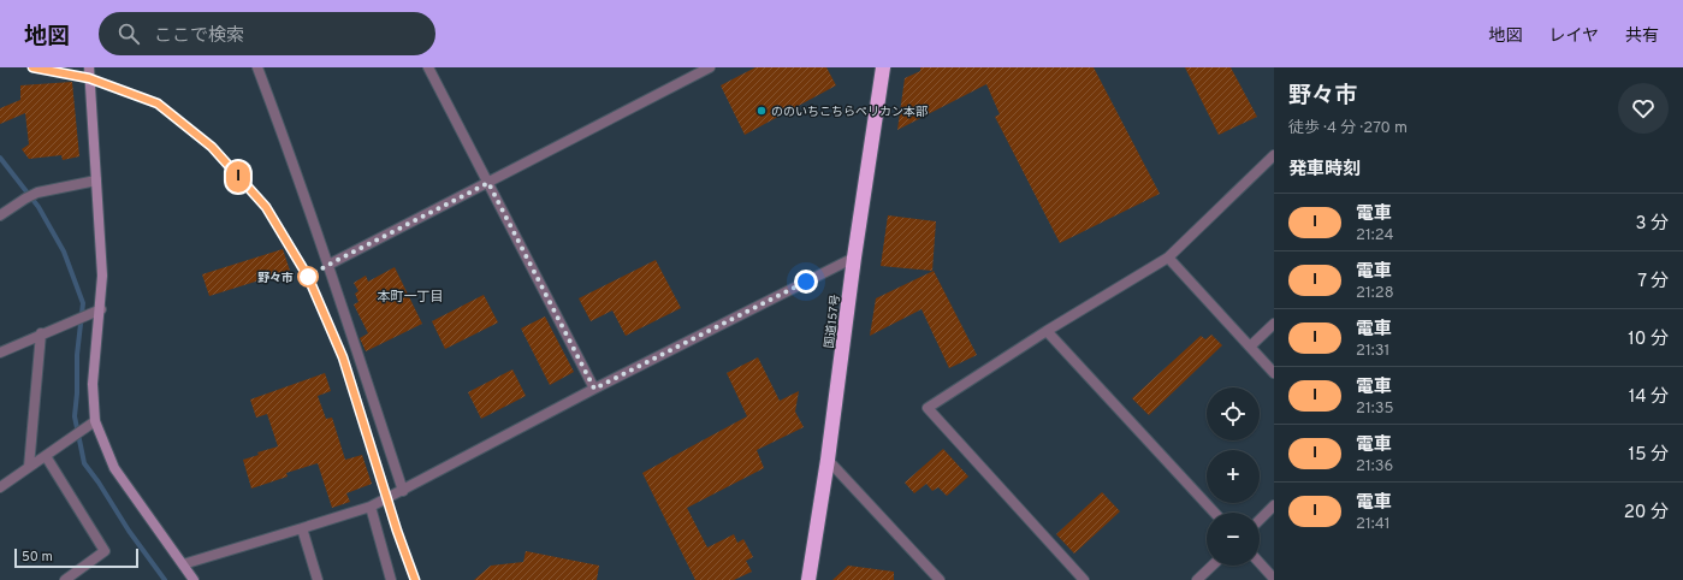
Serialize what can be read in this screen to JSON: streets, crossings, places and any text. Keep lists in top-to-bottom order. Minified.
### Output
{"streets":{"highway":["国道157号"]},"districts":["本町一丁目"],"places":["ののいちこちらペリカン本部","野々市"],"scale_bar":"50 m","page":{"header":"地図","search":"ここで検索","nav":["地図","レイヤ","共有"],"on_map":"I","heading":[["野々市","徒歩 · 4 分 · 270 m"],"発車時刻"],"list":[{"mark":"I","name":"電車","note":"21:24","value":"3 分"},{"mark":"I","name":"電車","note":"21:28","value":"7 分"},{"mark":"I","name":"電車","note":"21:31","value":"10 分"},{"mark":"I","name":"電車","note":"21:35","value":"14 分"},{"mark":"I","name":"電車","note":"21:36","value":"15 分"},{"mark":"I","name":"電車","note":"21:41","value":"20 分"}],"map_buttons":["+","−"],"scale":"50 m"}}
